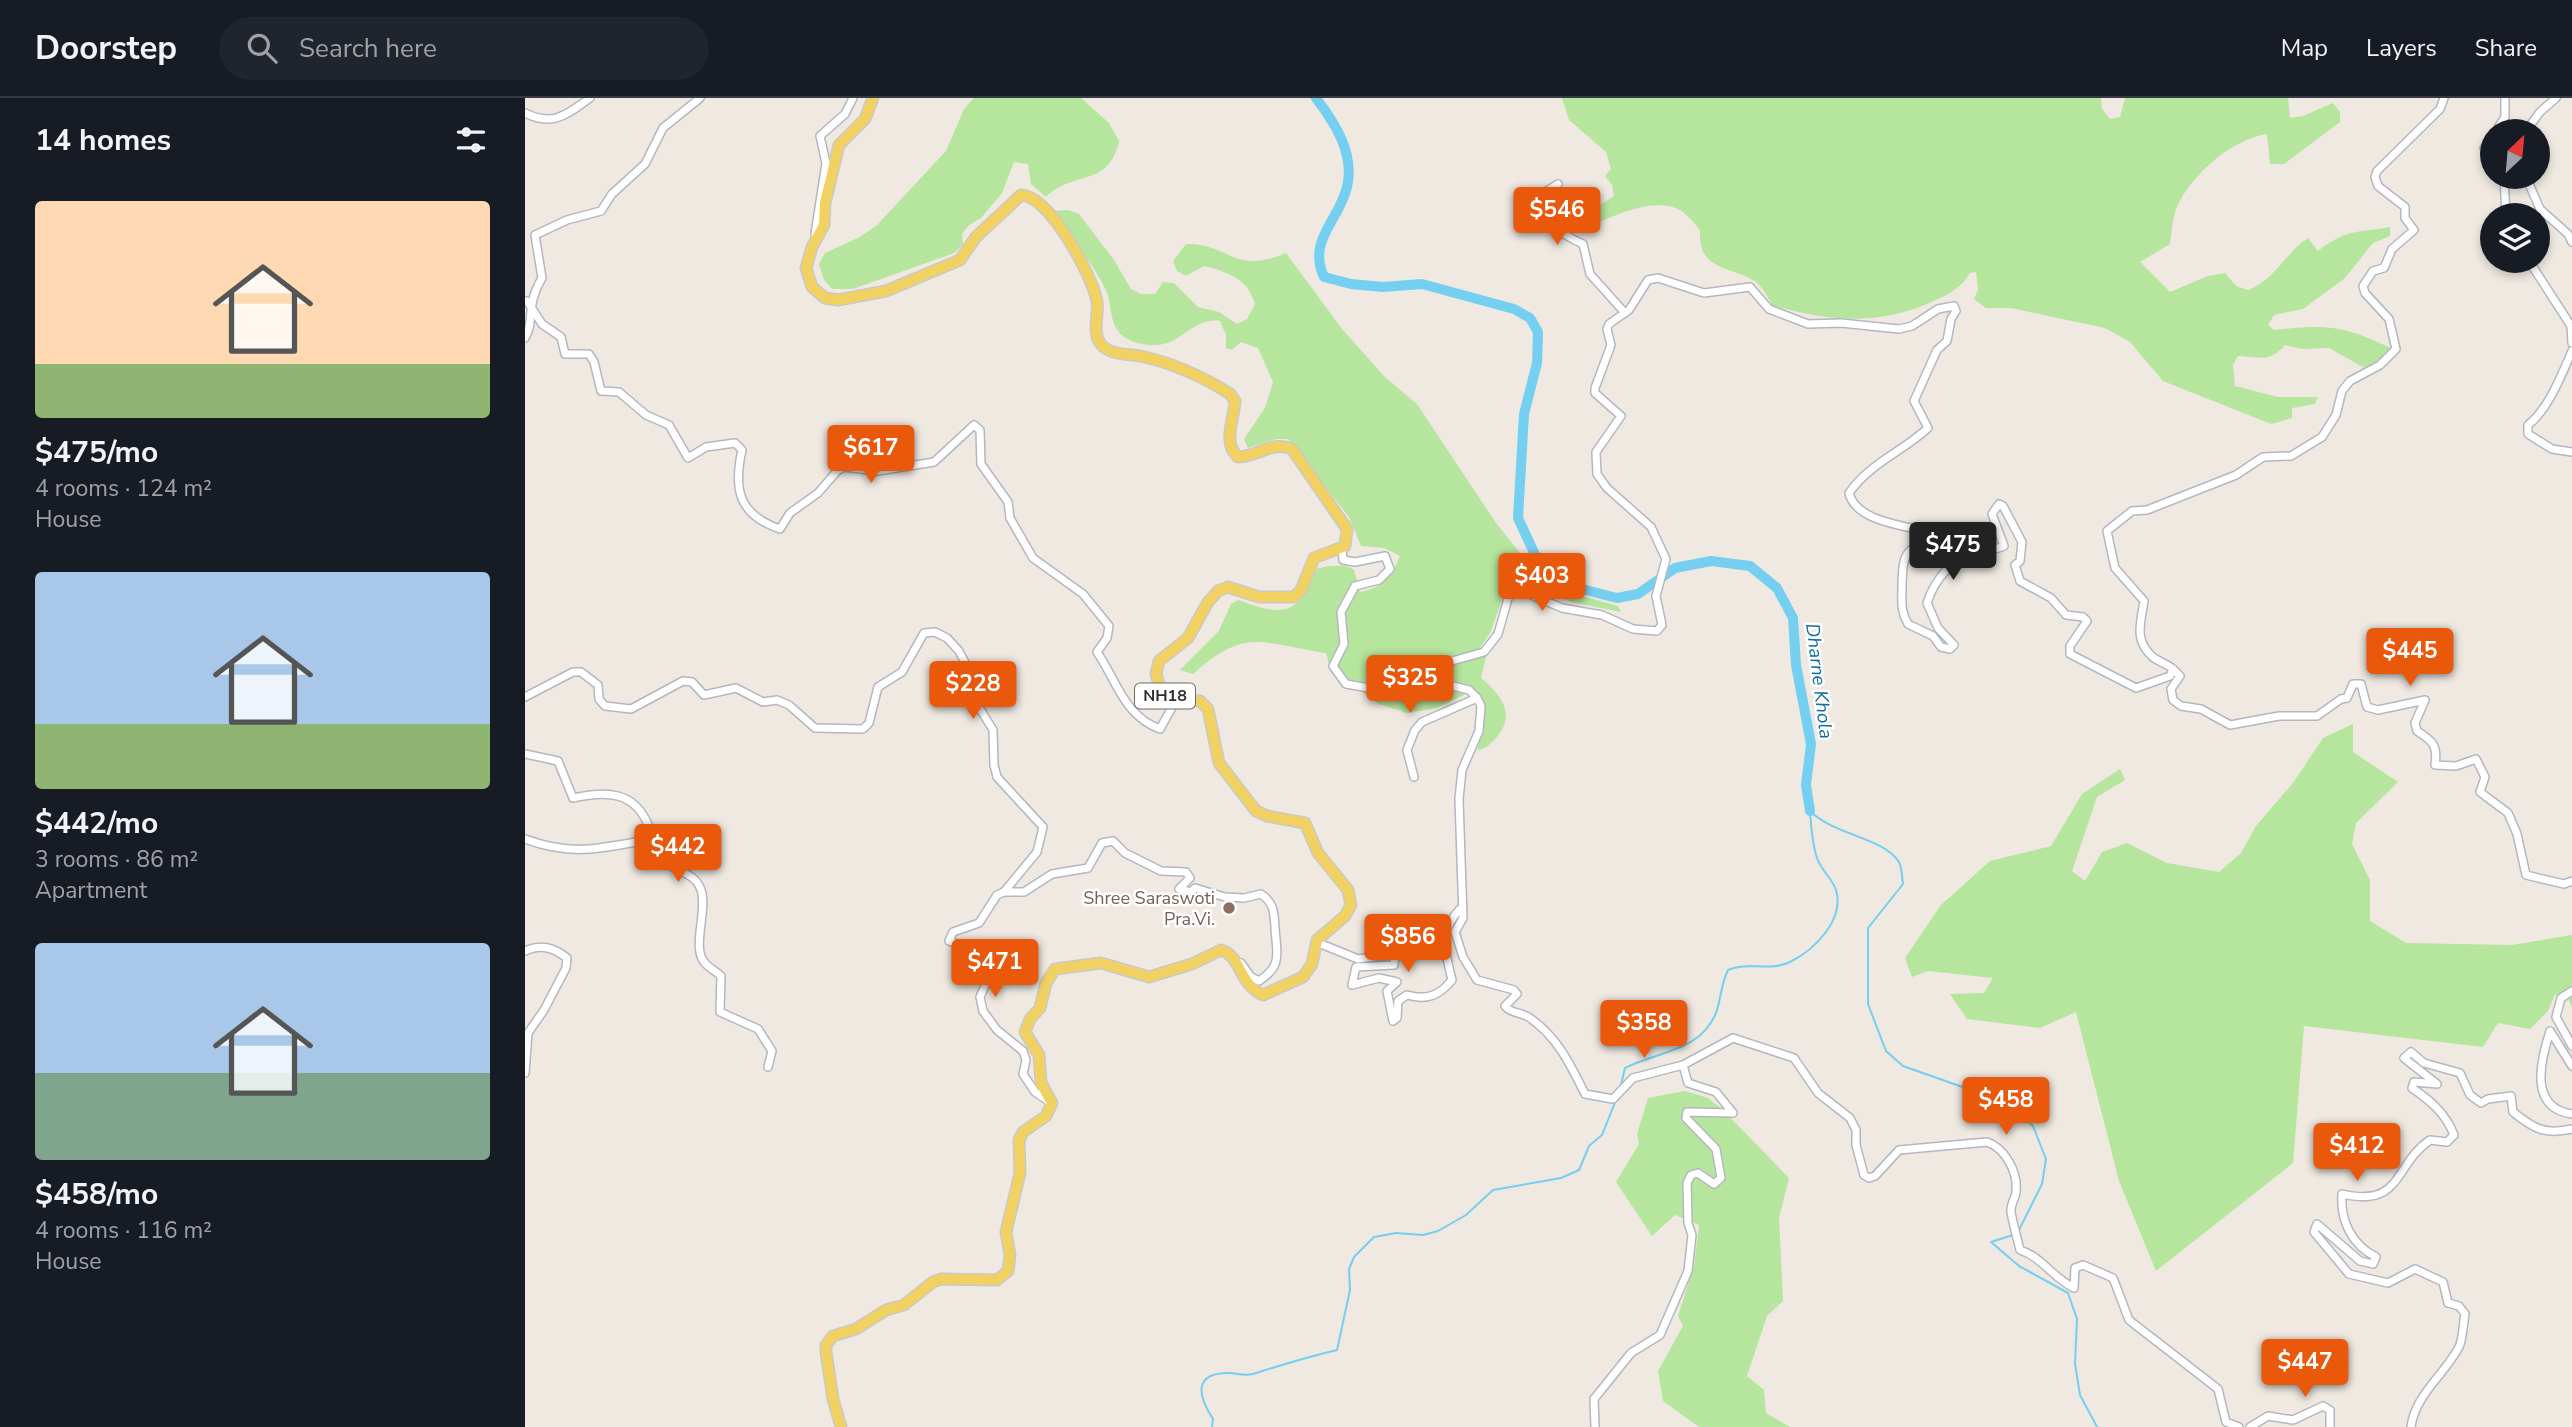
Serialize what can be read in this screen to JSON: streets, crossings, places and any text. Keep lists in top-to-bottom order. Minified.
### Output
{"streets":{"main road":["NH18"]},"water":["Dharne Khola"],"places":["Shree Saraswoti Pra.Vi."],"north":"top right","page":{"header":"Doorstep","search":"Search here","nav":["Map","Layers","Share"],"heading":"14 homes","list":[{"name":"$475/mo","note":"4 rooms · 124 m² · House"},{"name":"$442/mo","note":"3 rooms · 86 m² · Apartment"},{"name":"$458/mo","note":"4 rooms · 116 m² · House"}],"price":["$546","$617","$475","$403","$445","$325","$228","$442","$856","$471","$358","$458","$412","$447"]}}
